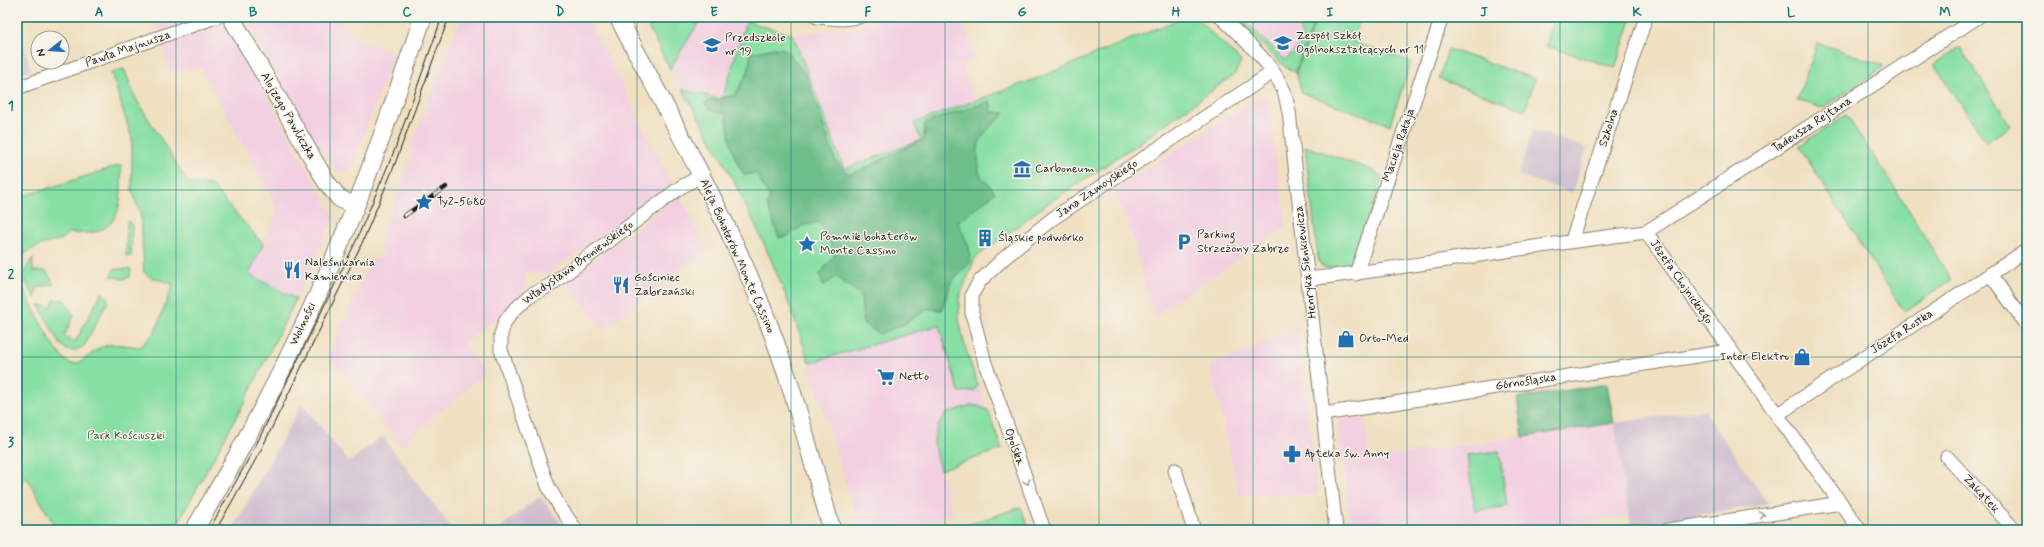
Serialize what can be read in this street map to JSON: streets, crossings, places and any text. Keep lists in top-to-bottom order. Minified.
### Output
{"streets":{"street":["Pawła Majnusza","Alojzego Pawliczka","Tadeusza Rejtana","Szkolna","Macieja Rataja","Jana Zamoyskiego","Aleja Bohaterów Monte Cassino","Henryka Sienkiewicza","Władysława Broniewskiego","Józefa Chojnickiego","Wolności","Józefa Rostka","Górnośląska","Opolska","Zakątek"]},"crossings":[["Alojzego Pawliczka","Wolności"],["Tadeusza Rejtana","Józefa Chojnickiego"],["Szkolna","Józefa Chojnickiego"],["Macieja Rataja","Józefa Chojnickiego"],["Jana Zamoyskiego","Henryka Sienkiewicza"],["Jana Zamoyskiego","Opolska"],["Aleja Bohaterów Monte Cassino","Władysława Broniewskiego"],["Henryka Sienkiewicza","Józefa Chojnickiego"],["Henryka Sienkiewicza","Górnośląska"],["Józefa Chojnickiego","Józefa Rostka"],["Józefa Chojnickiego","Górnośląska"]],"one_way":["Opolska"],"parks":["Park Kościuszki"],"places":{"school or university":["Zespół Szkół Ogólnokształcących nr 11","Przedszkole nr 19"],"museum":["Carboneum"],"place":["Ty2-5680","Pomnik bohaterów Monte Cassino"],"building":["Śląskie podwórko"],"parking":["Parking Strzeżony Zabrze"],"restaurant":["Naleśnikarnia Kamienica","Gościniec Zabrzański"],"shop":["Orto-Med","Inter Elektro"],"supermarket":["Netto"],"pharmacy":["Apteka św. Anny"]},"north":"left","grid":{"columns":["A","B","C","D","E","F","G","H","I","J","K","L","M"],"rows":["1","2","3"]}}
